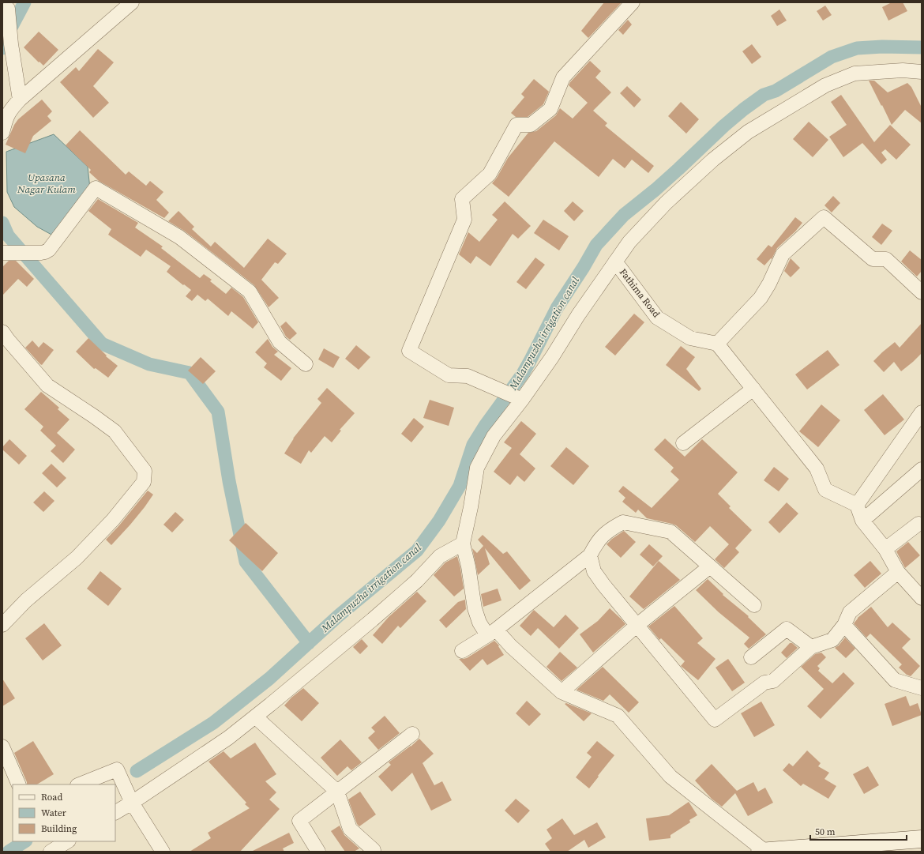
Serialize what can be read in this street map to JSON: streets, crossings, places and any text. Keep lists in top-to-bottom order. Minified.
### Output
{"streets":{"street":["Fathima Road"]},"water":["Upasana Nagar Kulam","Malampuzha irrigation canal"],"legend":["Road","Water","Building"],"scale_bar":"50 m"}
